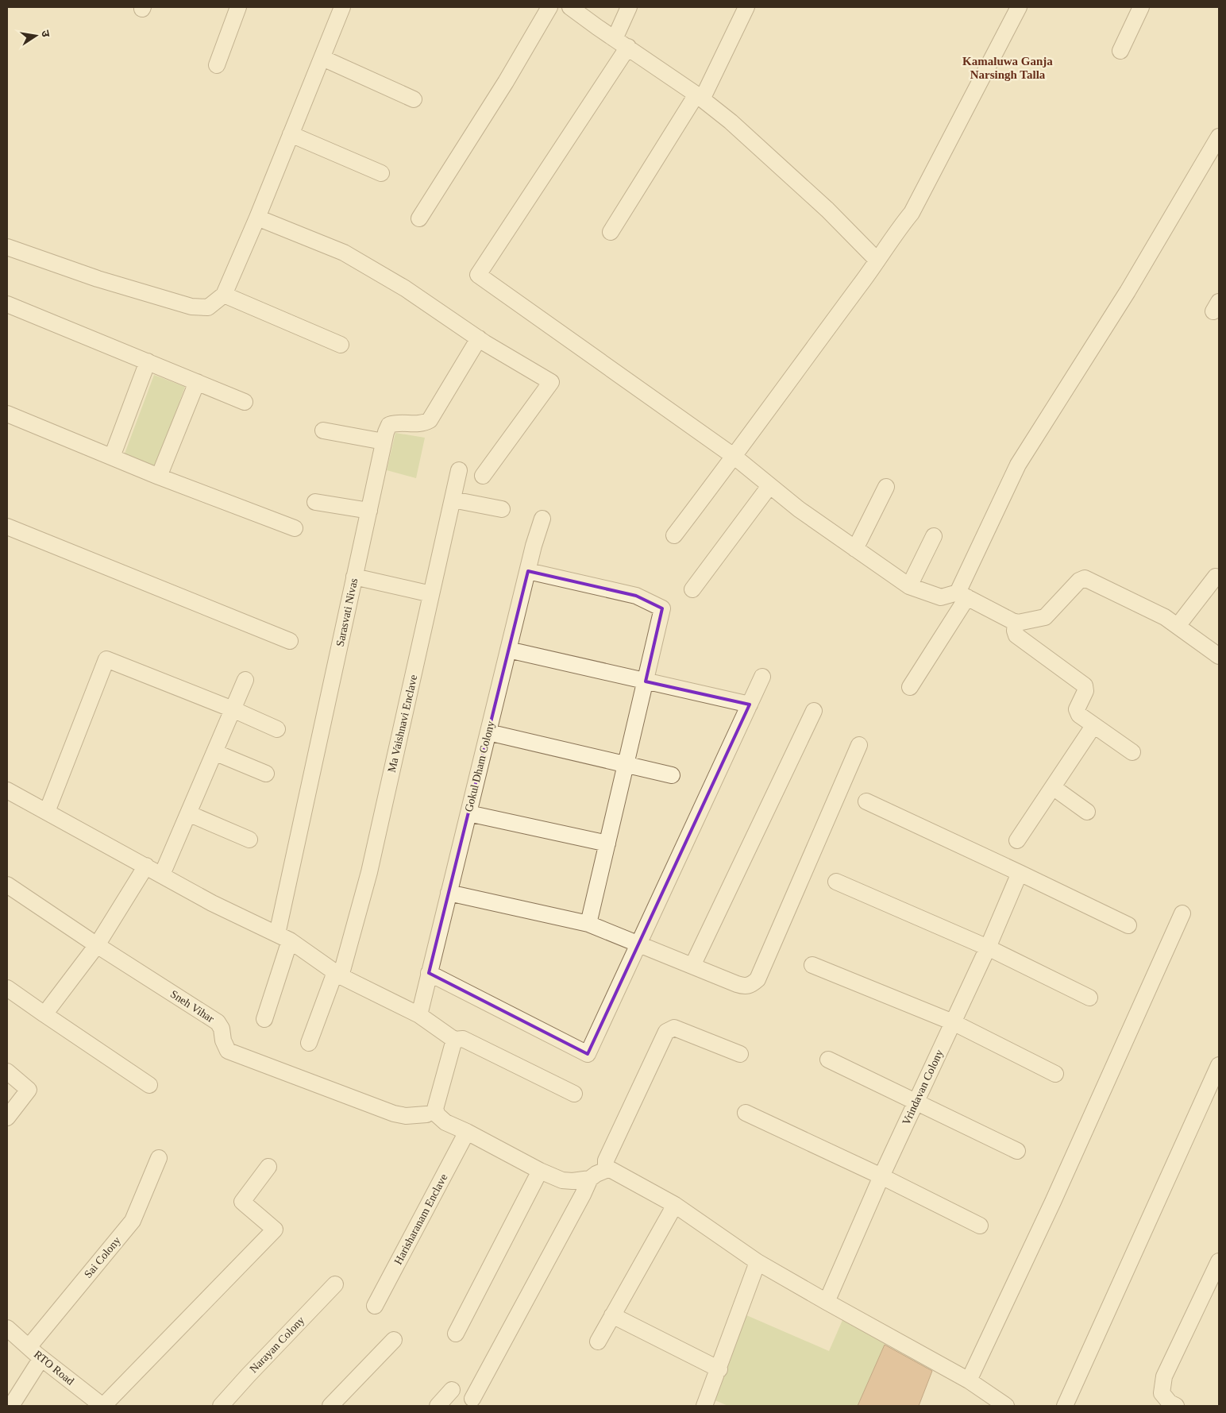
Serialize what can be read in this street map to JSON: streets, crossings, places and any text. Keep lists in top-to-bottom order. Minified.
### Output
{"streets":{"street":["Sarasvati Nivas","Ma Vaishnavi Enclave","Gokul Dham Colony","Sneh Vihar","Vrindavan Colony","Harisharanam Enclave","Sai Colony","Narayan Colony","RTO Road"]},"crossings":[["Sai Colony","RTO Road"]],"districts":["Kamaluwa Ganja Narsingh Talla"],"north":"right"}
